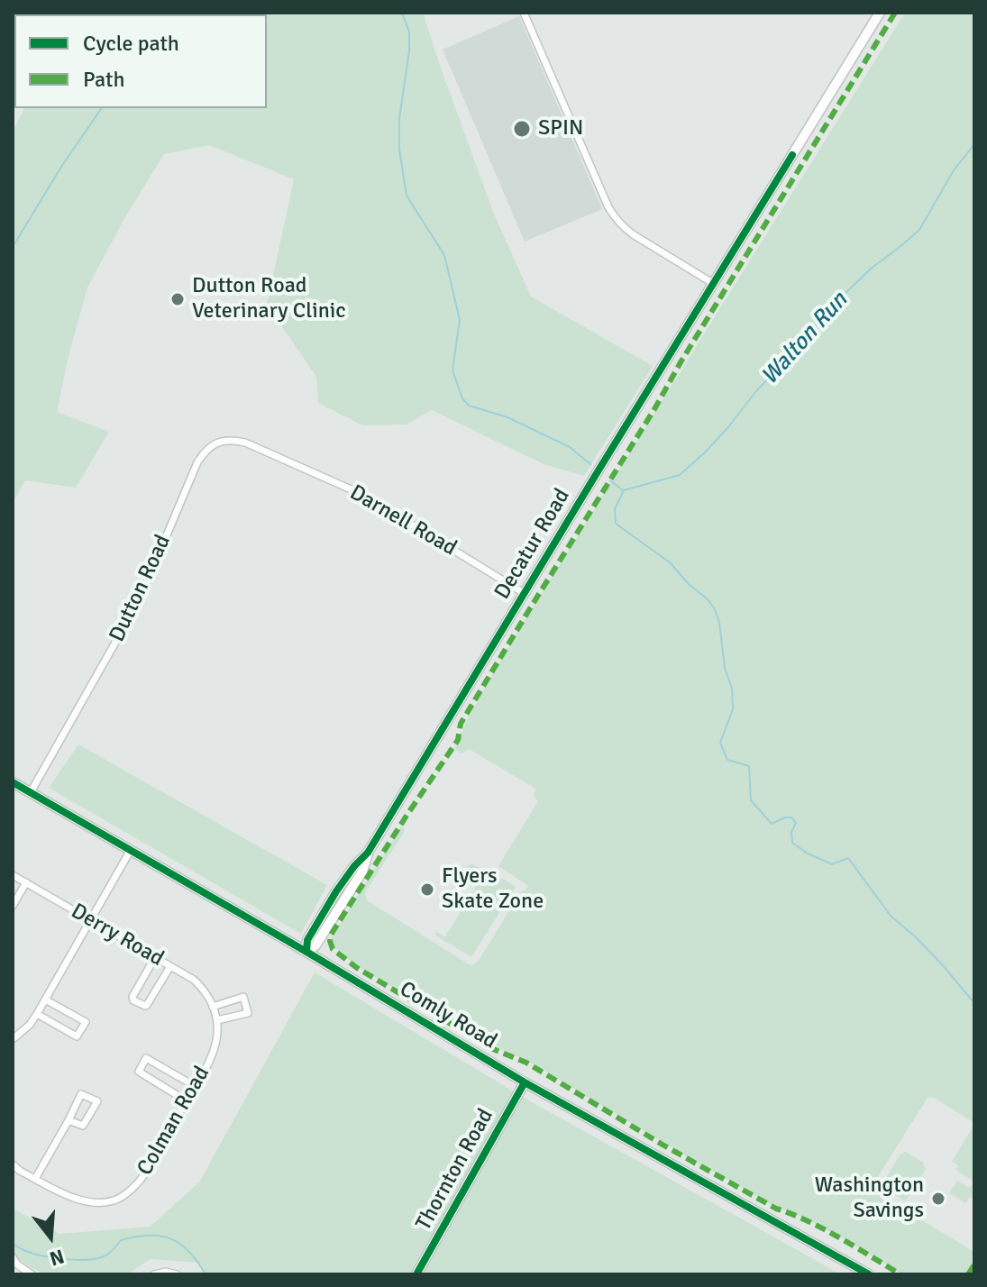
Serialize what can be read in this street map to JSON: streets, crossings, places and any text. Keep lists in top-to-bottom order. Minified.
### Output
{"streets":{"street":["Darnell Road","Decatur Road","Dutton Road","Derry Road","Comly Road","Colman Road","Thornton Road"]},"crossings":[["Darnell Road","Decatur Road"],["Darnell Road","Dutton Road"],["Decatur Road","Comly Road"],["Dutton Road","Comly Road"],["Derry Road","Colman Road"],["Comly Road","Thornton Road"]],"water":["Walton Run"],"places":["SPIN","Dutton Road Veterinary Clinic","Flyers Skate Zone","Washington Savings"],"legend":["Cycle path","Path"],"north":"bottom"}
